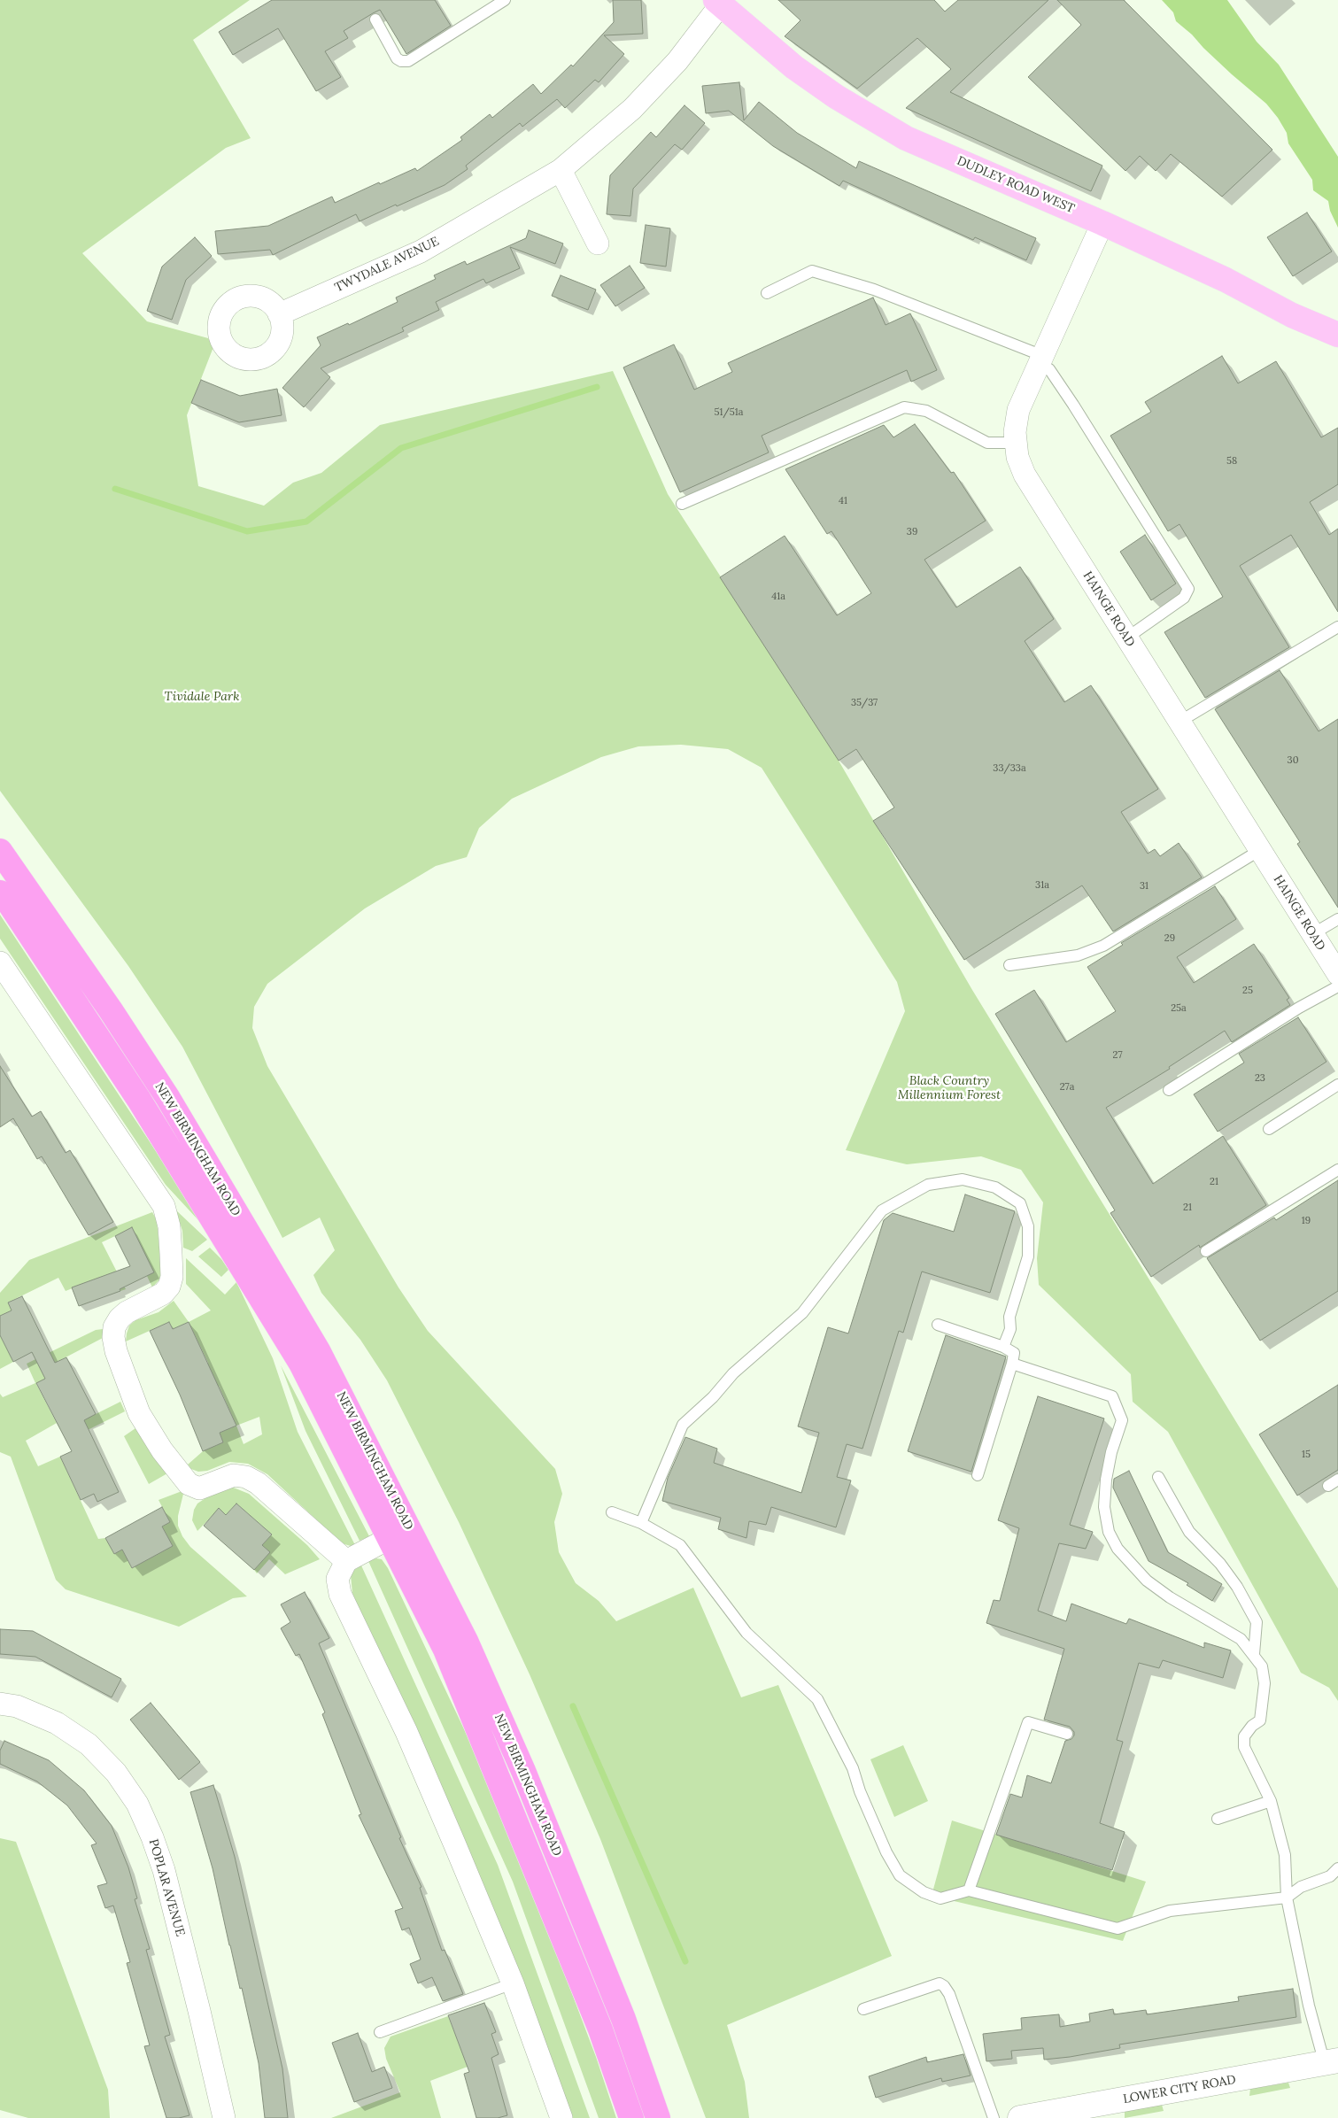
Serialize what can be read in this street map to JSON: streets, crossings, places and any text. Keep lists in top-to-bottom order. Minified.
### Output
{"streets":{"highway":["NEW BIRMINGHAM ROAD"],"main road":["DUDLEY ROAD WEST"],"street":["TWYDALE AVENUE","HAINGE ROAD","POPLAR AVENUE","LOWER CITY ROAD"]},"crossings":[["DUDLEY ROAD WEST","TWYDALE AVENUE"],["DUDLEY ROAD WEST","HAINGE ROAD"]],"parks":["Tividale Park","Black Country Millennium Forest"],"house_numbers":["51/51a","58","41","39","41a","35/37","30","33/33a","31a","31","29","25","25a","27","23","27a","21","21","19","15"]}
